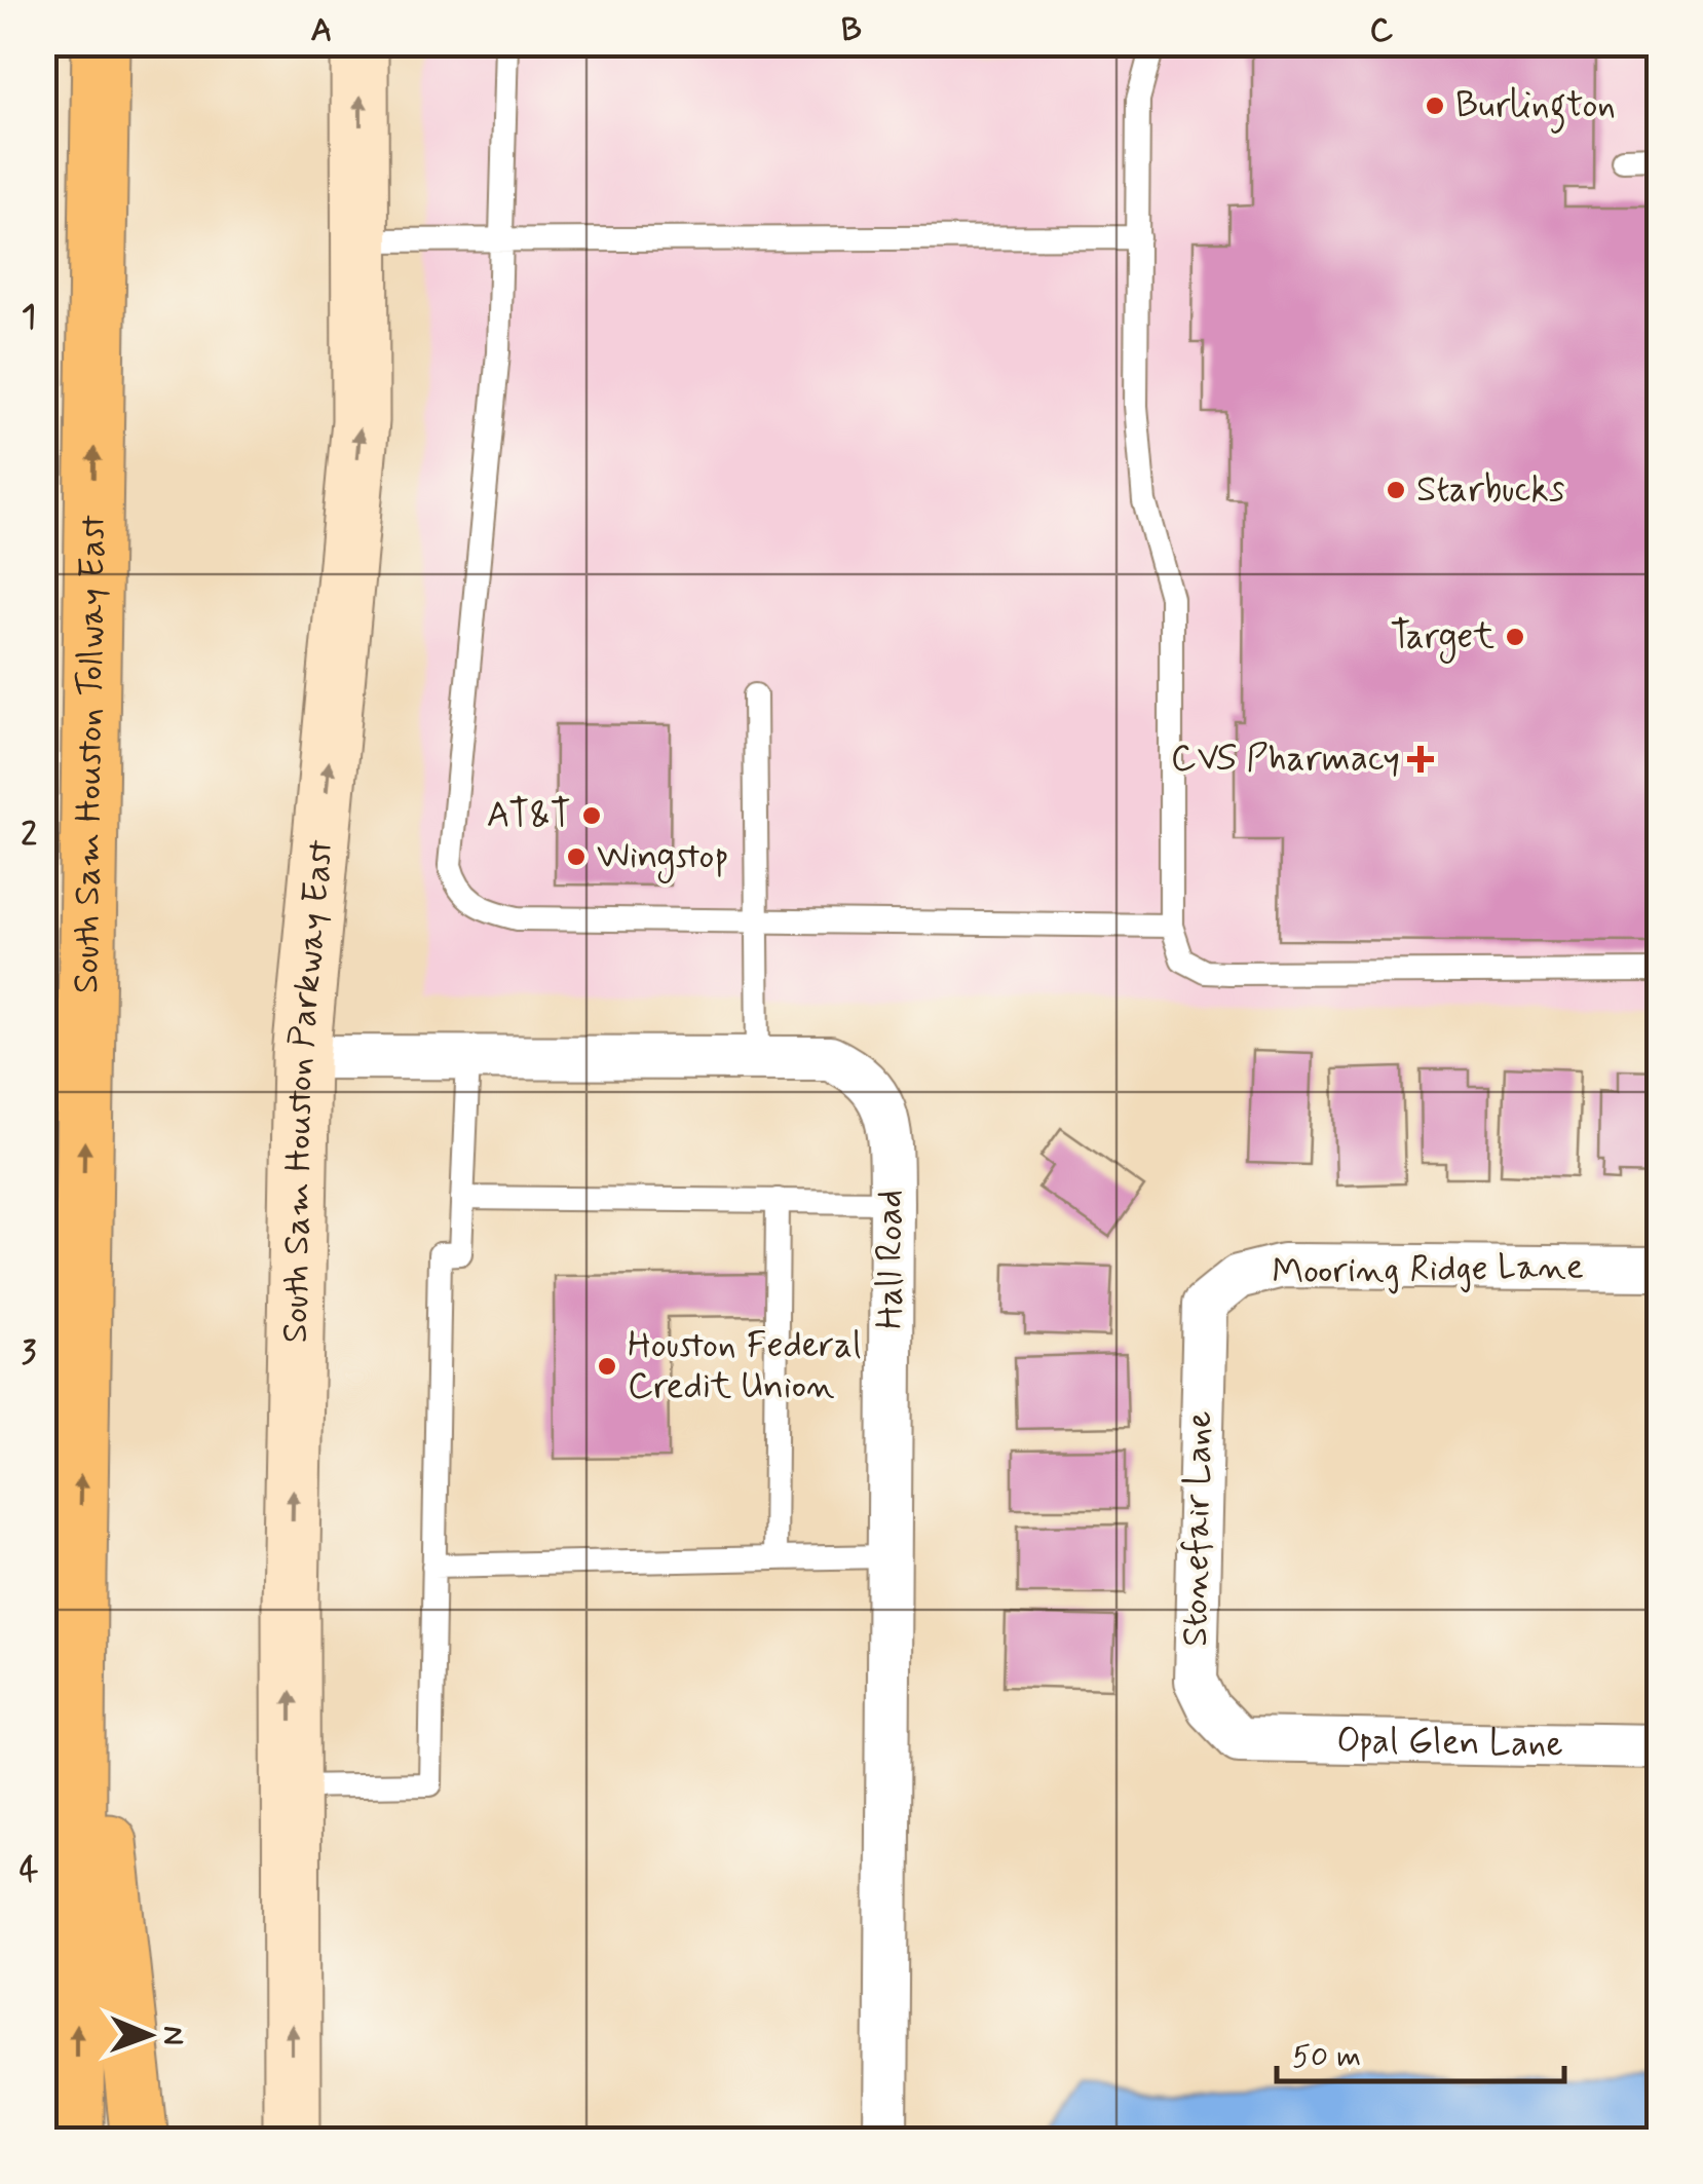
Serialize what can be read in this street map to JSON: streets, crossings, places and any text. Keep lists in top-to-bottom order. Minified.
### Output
{"streets":{"highway":["South Sam Houston Tollway East"],"main road":["South Sam Houston Parkway East"],"street":["Hall Road","Mooring Ridge Lane","Stonefair Lane","Opal Glen Lane"]},"crossings":[["South Sam Houston Parkway East","Hall Road"],["Mooring Ridge Lane","Stonefair Lane"],["Stonefair Lane","Opal Glen Lane"]],"one_way":["South Sam Houston Tollway East","South Sam Houston Parkway East"],"places":{"other":["Burlington","Starbucks","Target","AT&T","Wingstop","Houston Federal Credit Union"],"health":["CVS Pharmacy"]},"scale_bar":"50 m","north":"right","grid":{"columns":["A","B","C"],"rows":["1","2","3","4"]}}
